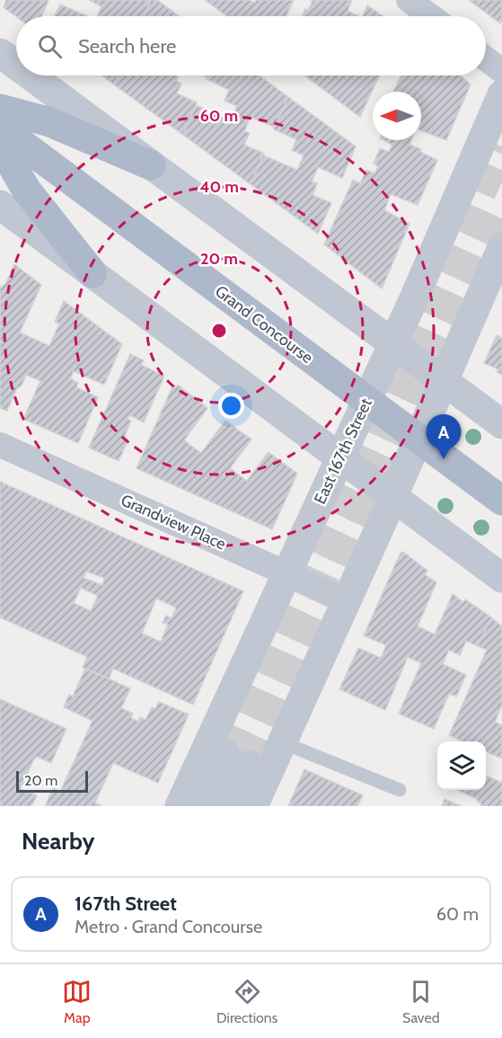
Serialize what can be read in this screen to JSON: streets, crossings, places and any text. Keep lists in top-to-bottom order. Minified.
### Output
{"streets":{"main road":["Grand Concourse"],"street":["East 167th Street","Grandview Place"]},"crossings":[["Grand Concourse","East 167th Street"],["East 167th Street","Grandview Place"]],"scale_bar":"20 m","north":"left","page":{"search":"Search here","pins":"A","scale":"20 m","heading":"Nearby","list":[{"mark":"A","name":"167th Street","note":"Metro · Grand Concourse","value":"60 m"}],"nav":["Map","Directions","Saved"]},"rings":["60 m","40 m","20 m"]}
